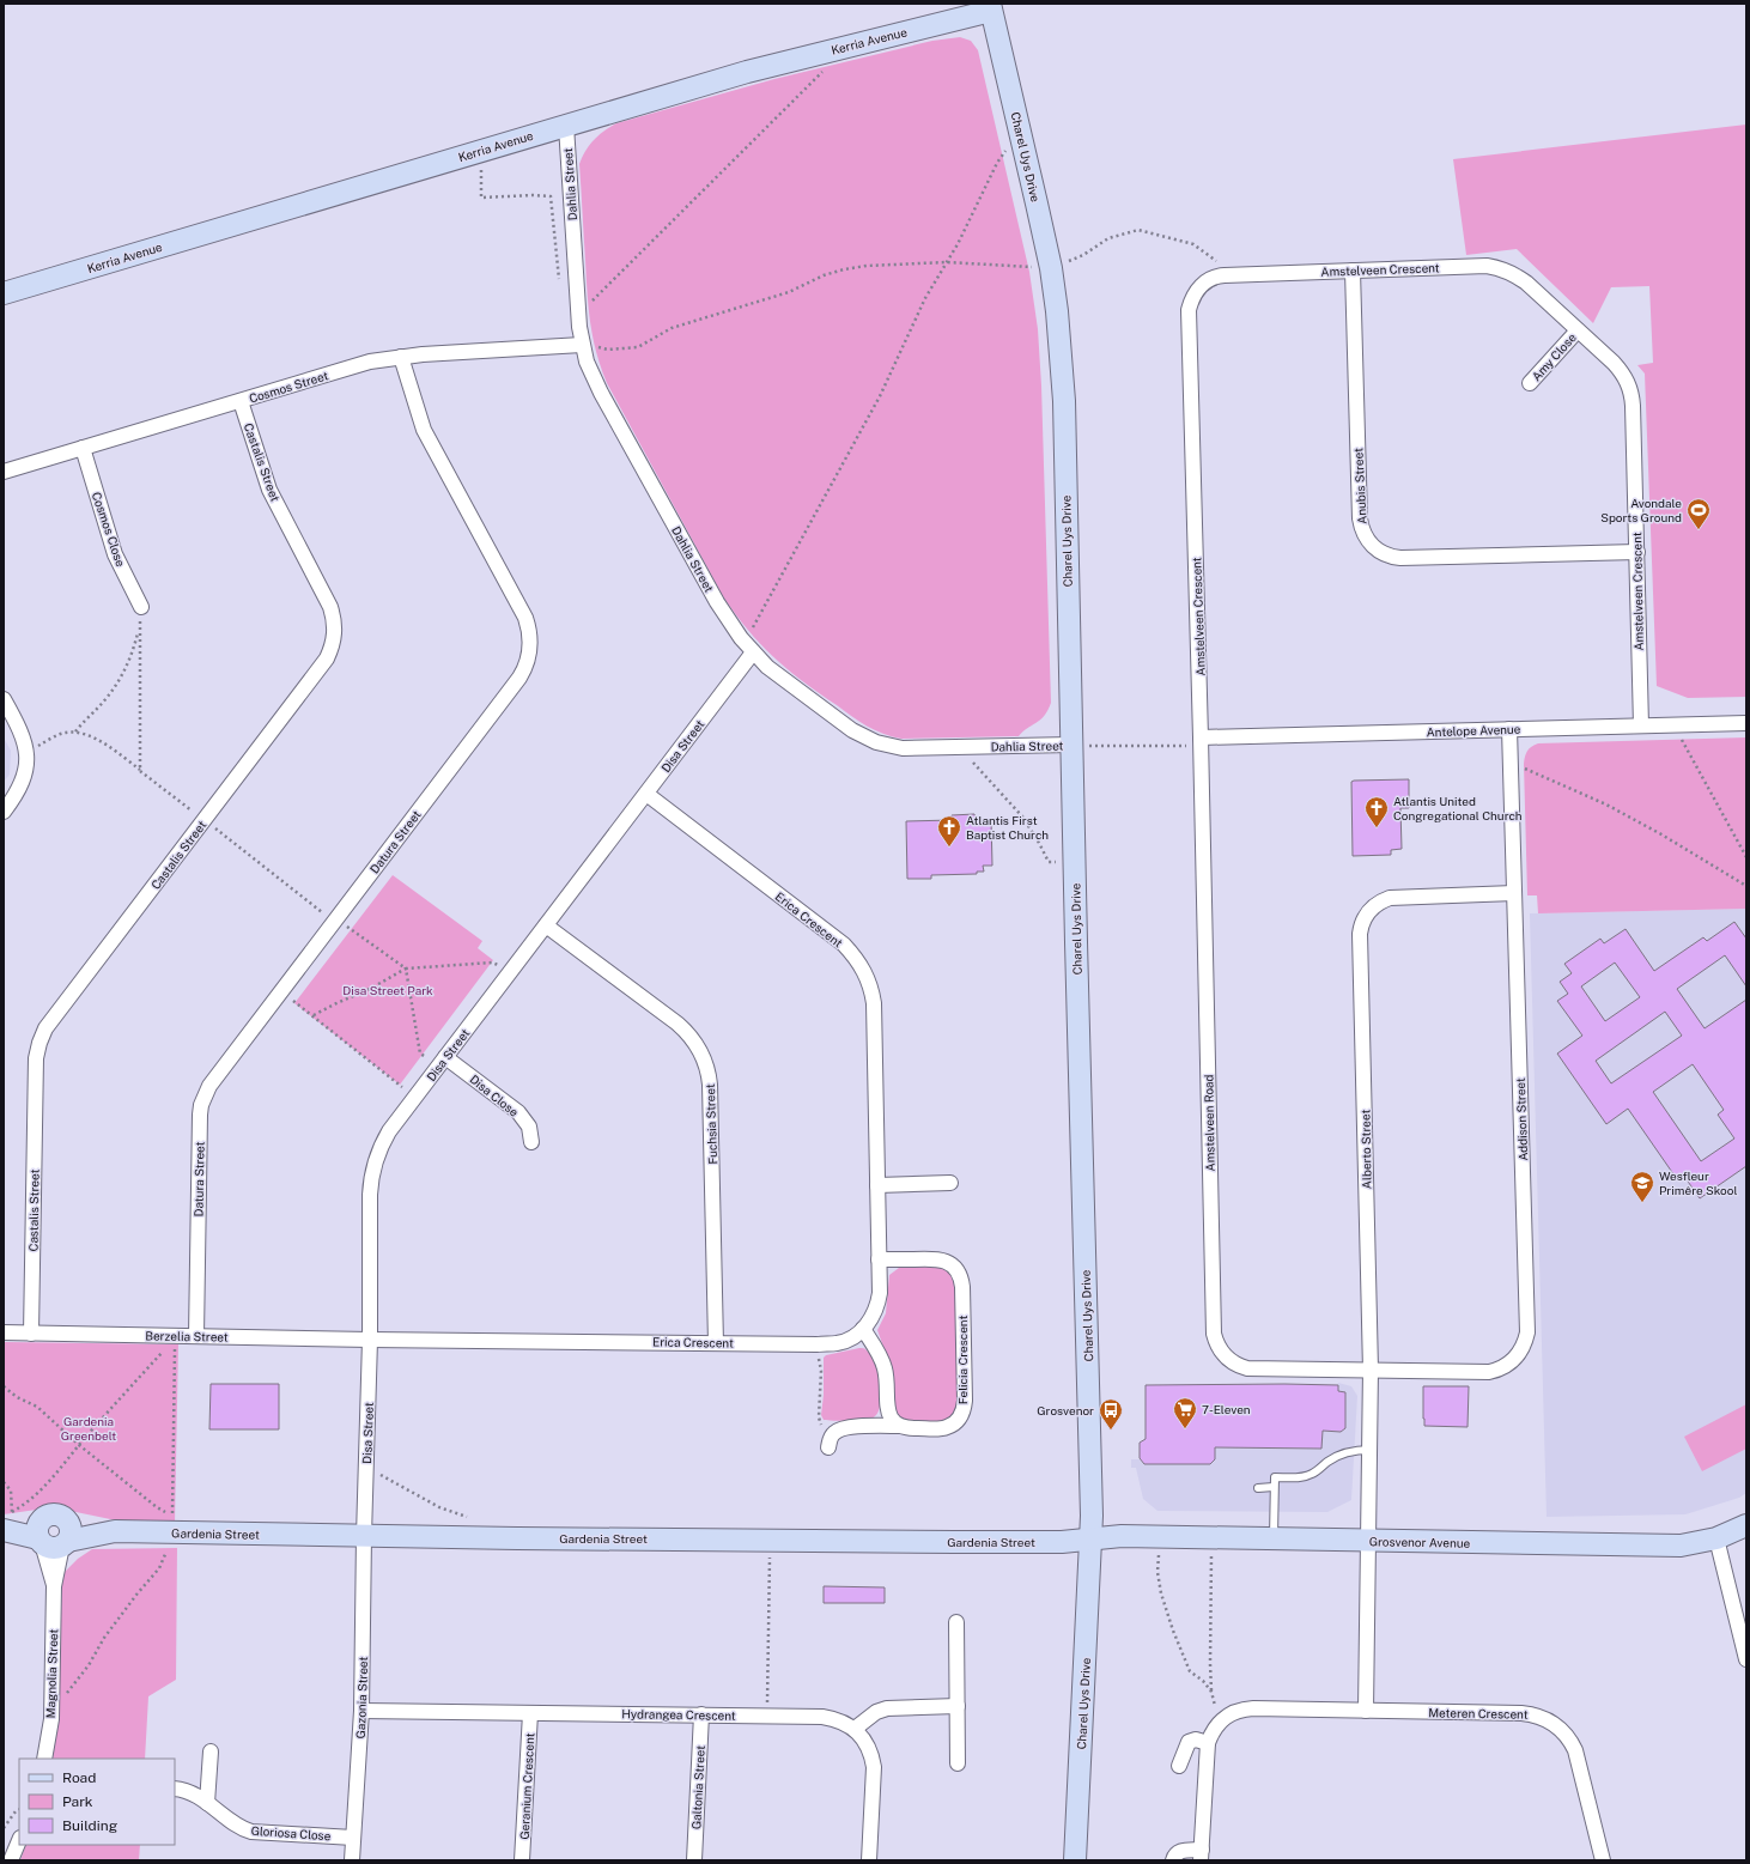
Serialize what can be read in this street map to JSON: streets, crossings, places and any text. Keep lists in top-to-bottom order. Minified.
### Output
{"streets":{"street":["Kerria Avenue","Charel Uys Drive","Dahlia Street","Amstelveen Crescent","Amy Close","Cosmos Street","Castalis Street","Anubis Street","Cosmos Close","Antelope Avenue","Disa Street","Datura Street","Erica Crescent","Disa Close","Addison Street","Amstelveen Road","Fuchsia Street","Alberto Street","Berzelia Street","Felicia Crescent","Gardenia Street","Grosvenor Avenue","Magnolia Street","Gazonia Street","Meteren Crescent","Hydrangea Crescent","Geranium Crescent","Galtonia Street","Gloriosa Close"]},"crossings":[["Kerria Avenue","Charel Uys Drive"],["Kerria Avenue","Dahlia Street"],["Charel Uys Drive","Dahlia Street"],["Charel Uys Drive","Gardenia Street"],["Charel Uys Drive","Grosvenor Avenue"],["Dahlia Street","Cosmos Street"],["Dahlia Street","Disa Street"],["Amstelveen Crescent","Amy Close"],["Amstelveen Crescent","Anubis Street"],["Amstelveen Crescent","Antelope Avenue"],["Amstelveen Crescent","Amstelveen Road"],["Cosmos Street","Castalis Street"],["Cosmos Street","Cosmos Close"],["Cosmos Street","Datura Street"],["Castalis Street","Berzelia Street"],["Antelope Avenue","Addison Street"],["Antelope Avenue","Amstelveen Road"],["Disa Street","Erica Crescent"],["Disa Street","Disa Close"],["Disa Street","Fuchsia Street"],["Disa Street","Berzelia Street"],["Disa Street","Gardenia Street"],["Disa Street","Gazonia Street"],["Datura Street","Berzelia Street"],["Erica Crescent","Fuchsia Street"],["Erica Crescent","Berzelia Street"],["Erica Crescent","Felicia Crescent"],["Addison Street","Amstelveen Road"],["Addison Street","Alberto Street"],["Amstelveen Road","Alberto Street"],["Alberto Street","Grosvenor Avenue"],["Gardenia Street","Grosvenor Avenue"],["Gardenia Street","Magnolia Street"],["Gardenia Street","Gazonia Street"],["Gazonia Street","Hydrangea Crescent"],["Gazonia Street","Gloriosa Close"],["Hydrangea Crescent","Geranium Crescent"],["Hydrangea Crescent","Galtonia Street"]],"parks":["Disa Street Park","Gardenia Greenbelt"],"places":{"sports":["Avondale Sports Ground"],"church":["Atlantis United Congregational Church","Atlantis First Baptist Church"],"school or university":["Wesfleur Primêre Skool"],"supermarket":["7-Eleven"],"bus stop":["Grosvenor"]},"legend":["Road","Park","Building"]}
